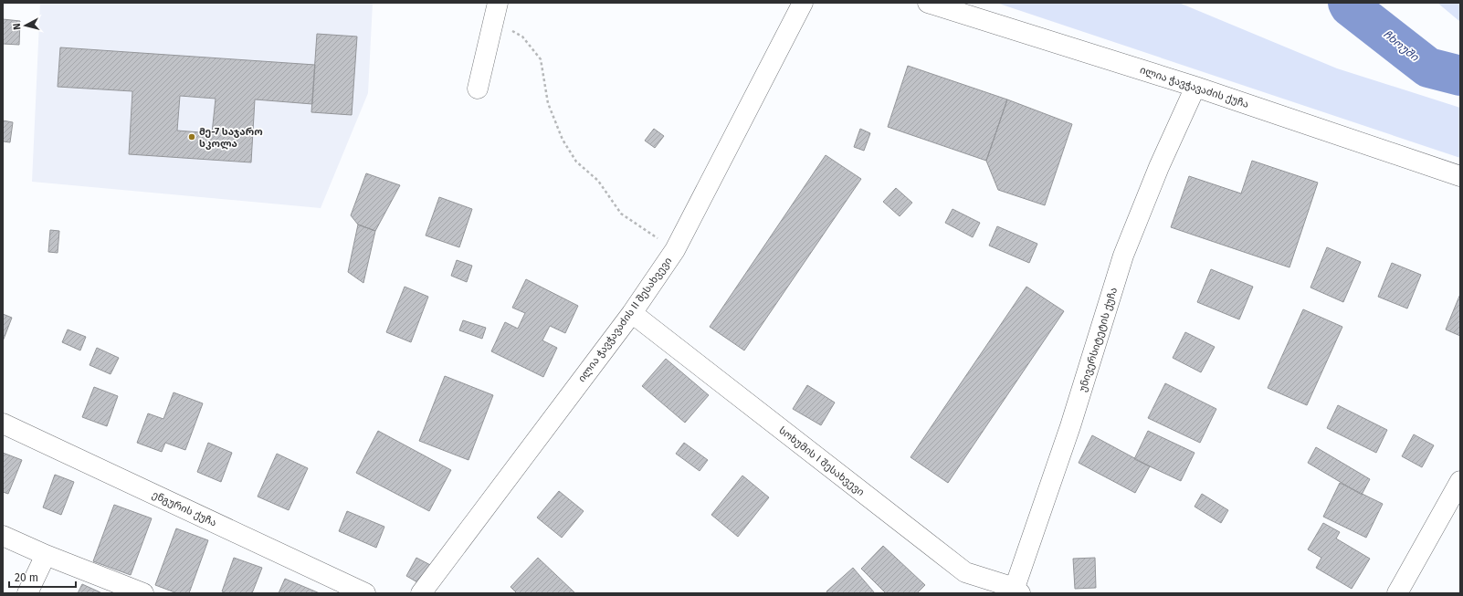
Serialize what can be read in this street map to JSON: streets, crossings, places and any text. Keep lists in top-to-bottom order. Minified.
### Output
{"streets":{"street":["ილია ჭავჭავაძის ქუჩა","ილია ჭავჭავაძის II შესახვევი","უნივერსიტეტის ქუჩა","სოხუმის I შესახვევი","ენგურის ქუჩა"]},"crossings":[["ილია ჭავჭავაძის ქუჩა","უნივერსიტეტის ქუჩა"],["ილია ჭავჭავაძის II შესახვევი","სოხუმის I შესახვევი"],["უნივერსიტეტის ქუჩა","სოხუმის I შესახვევი"]],"water":["ჩხოუში"],"places":["მე-7 საჯარო სკოლა"],"scale_bar":"20 m","north":"left"}
